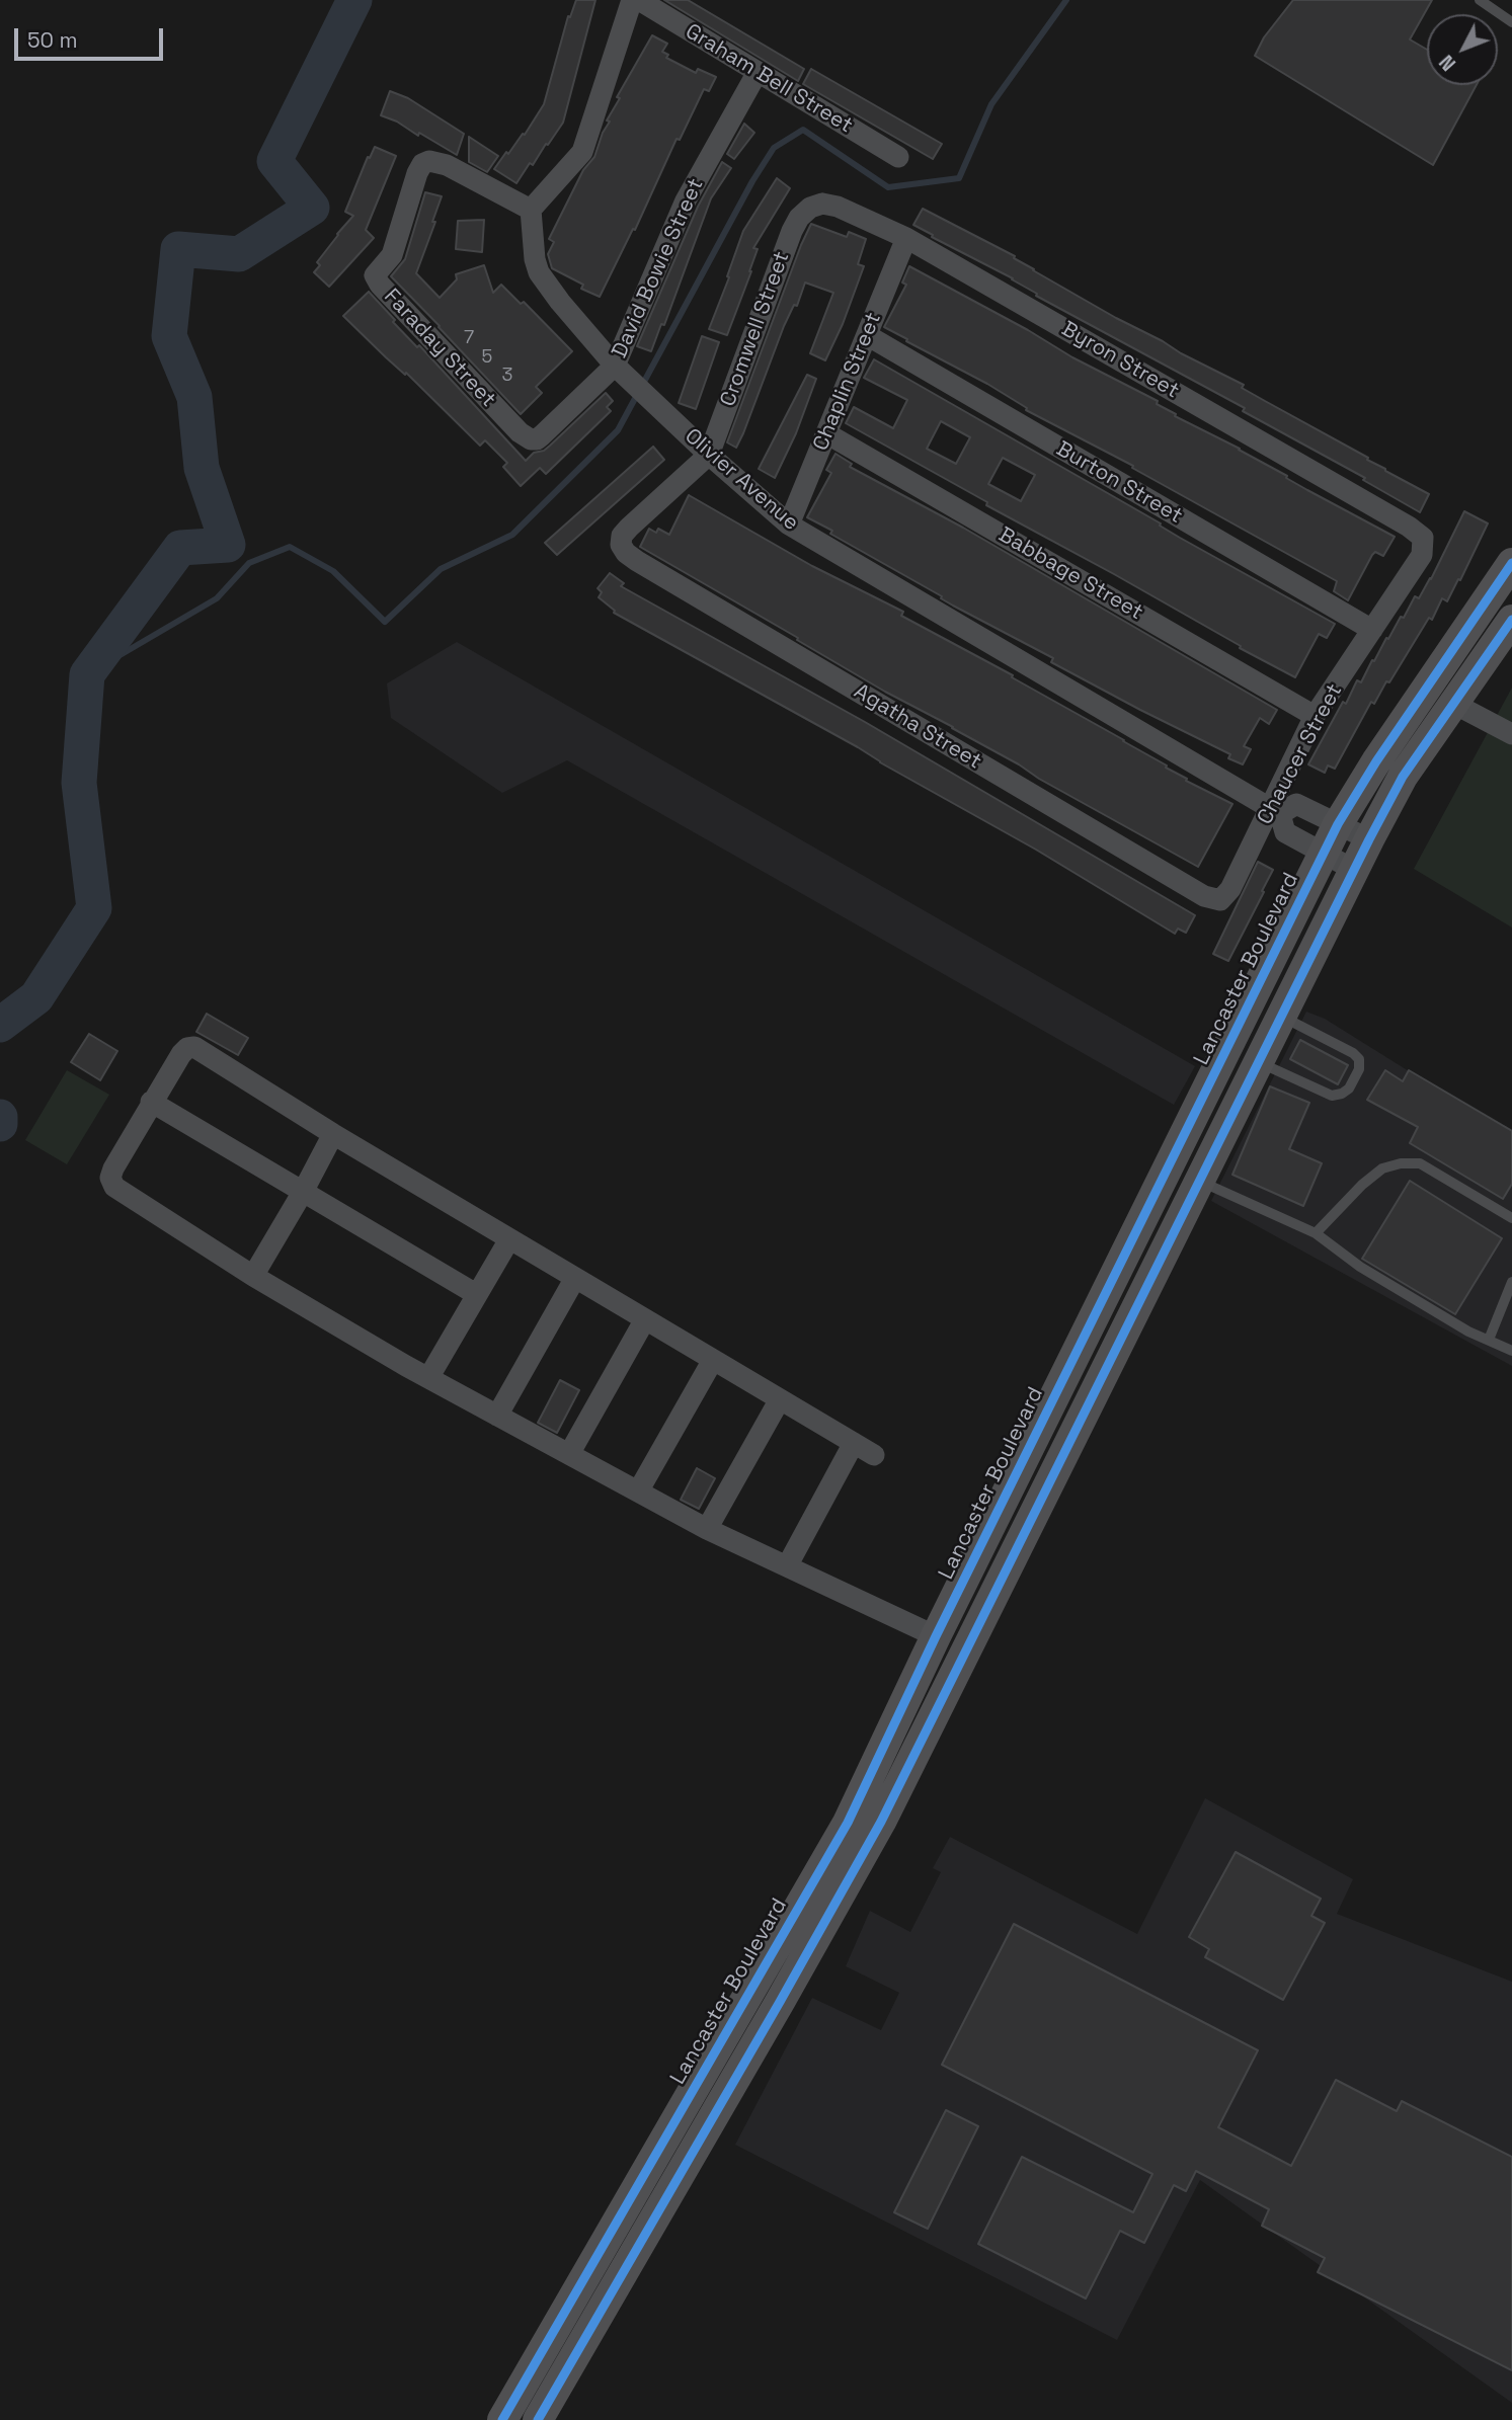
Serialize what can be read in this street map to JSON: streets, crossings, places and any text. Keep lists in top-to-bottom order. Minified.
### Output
{"streets":{"main road":["Lancaster Boulevard"],"street":["Graham Bell Street","David Bowie Street","Cromwell Street","Faraday Street","Byron Street","Chaplin Street","Olivier Avenue","Burton Street","Babbage Street","Agatha Street","Chaucer Street"]},"crossings":[["Graham Bell Street","David Bowie Street"],["David Bowie Street","Faraday Street"],["David Bowie Street","Olivier Avenue"],["Cromwell Street","Byron Street"],["Cromwell Street","Olivier Avenue"],["Cromwell Street","Agatha Street"],["Faraday Street","Olivier Avenue"],["Byron Street","Chaplin Street"],["Byron Street","Chaucer Street"],["Chaplin Street","Olivier Avenue"],["Chaplin Street","Burton Street"],["Chaplin Street","Babbage Street"],["Olivier Avenue","Chaucer Street"],["Olivier Avenue","Lancaster Boulevard"],["Burton Street","Chaucer Street"],["Babbage Street","Chaucer Street"],["Agatha Street","Chaucer Street"]],"house_numbers":["7","5","3"],"scale_bar":"50 m","north":"bottom left"}
